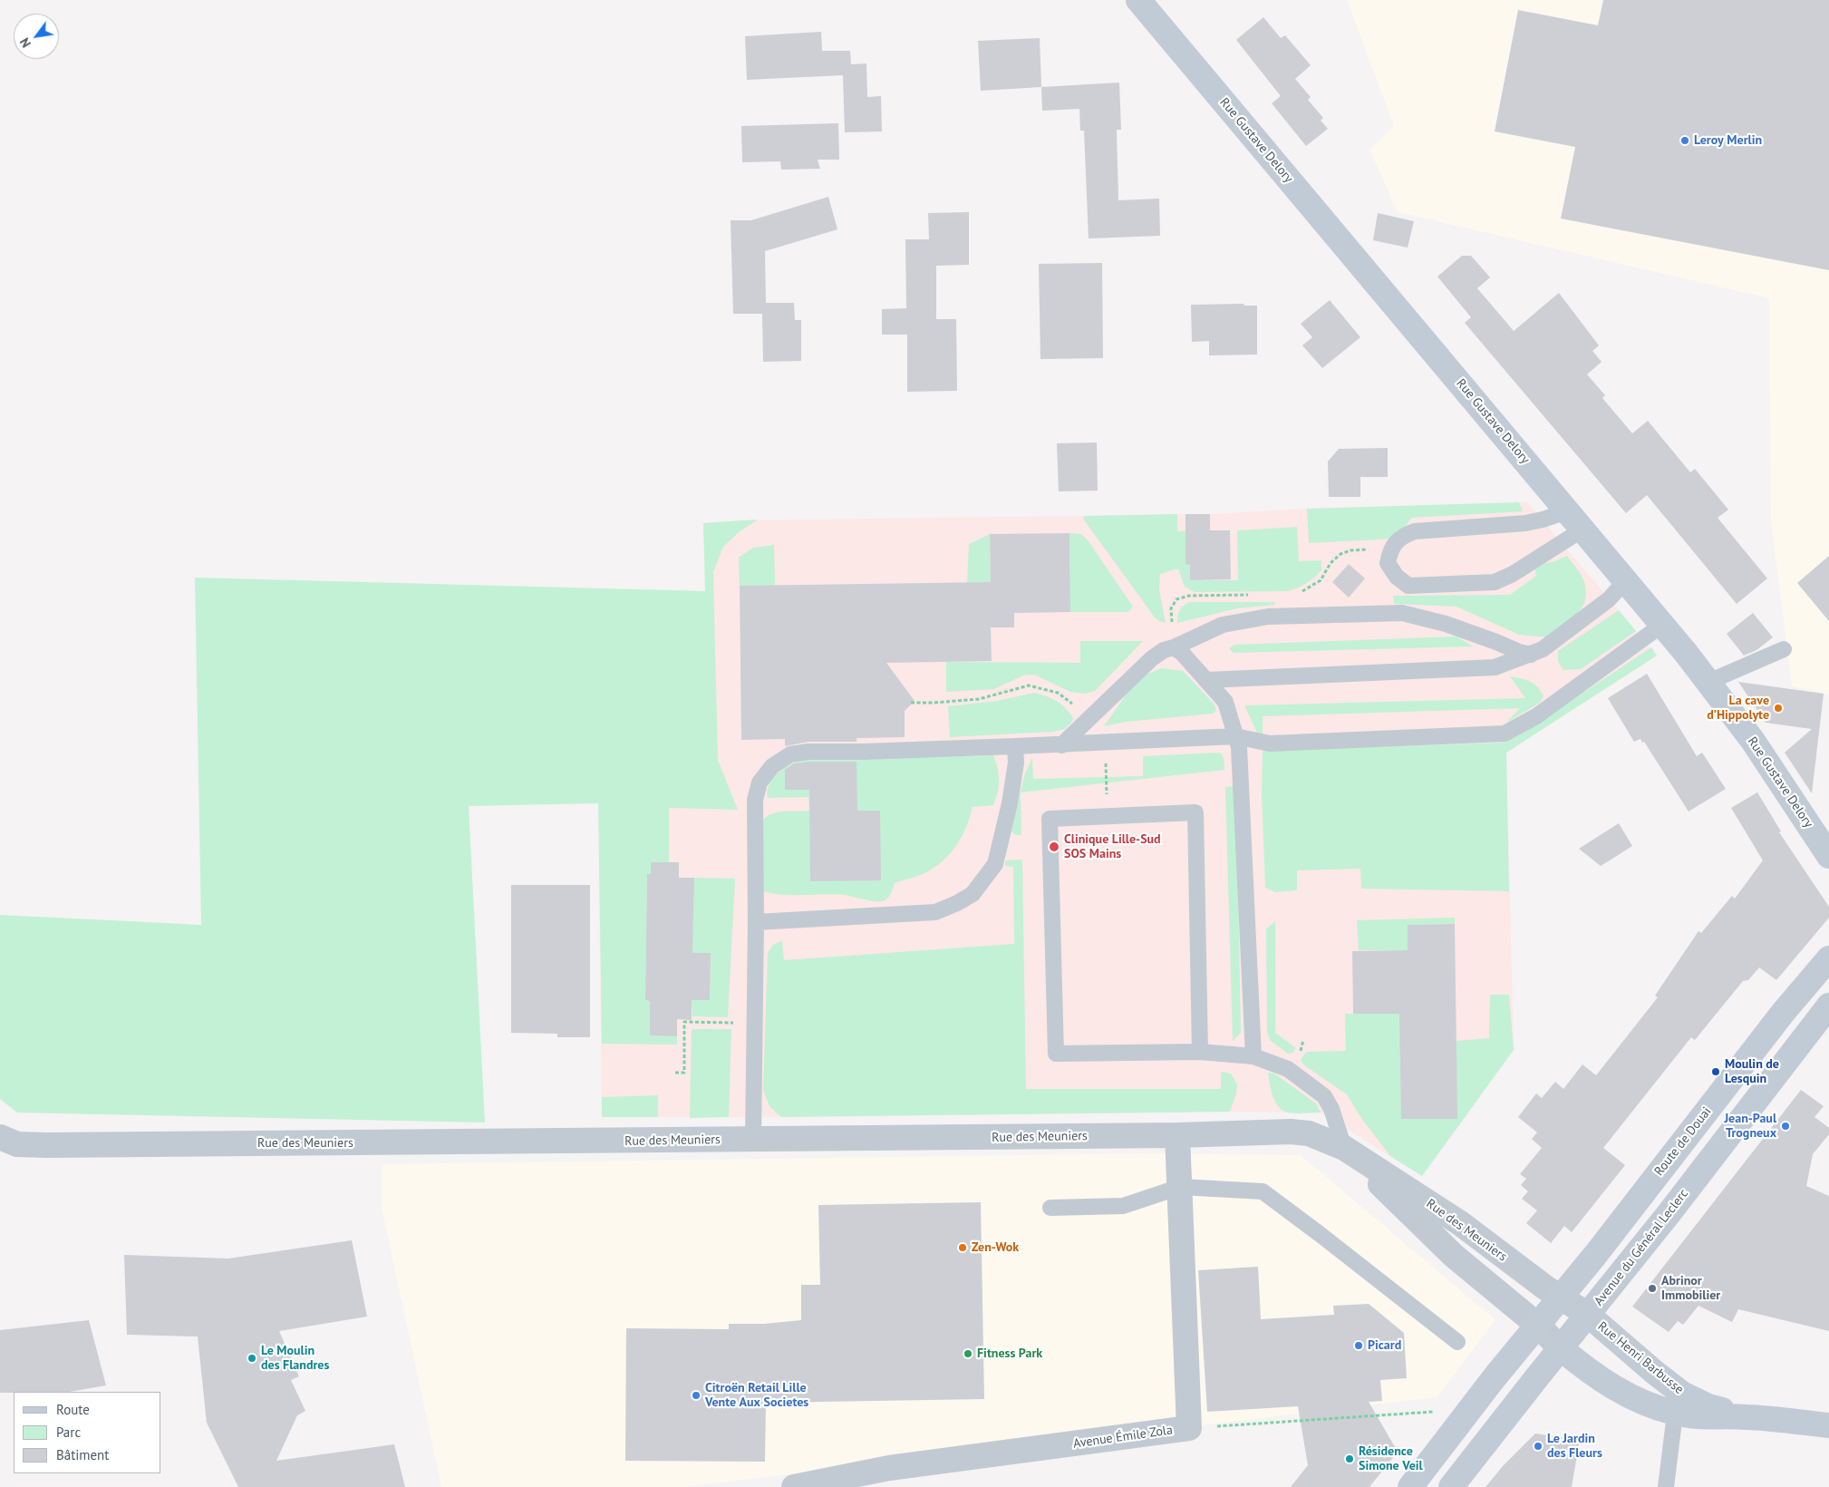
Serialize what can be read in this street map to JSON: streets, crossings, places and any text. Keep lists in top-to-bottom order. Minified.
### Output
{"streets":{"street":["Rue Gustave Delory","Rue des Meuniers","Route de Douai","Avenue du Général Leclerc","Rue Henri Barbusse","Avenue Émile Zola"]},"crossings":[["Rue des Meuniers","Route de Douai"],["Rue des Meuniers","Avenue du Général Leclerc"],["Rue des Meuniers","Rue Henri Barbusse"],["Rue des Meuniers","Avenue Émile Zola"],["Avenue du Général Leclerc","Rue Henri Barbusse"]],"places":["Leroy Merlin","La cave d’Hippolyte","Clinique Lille-Sud SOS Mains","Moulin de Lesquin","Jean-Paul Trogneux","Zen-Wok","Abrinor Immobilier","Picard","Fitness Park","Le Moulin des Flandres","Citroën Retail Lille Vente Aux Societes","Le Jardin des Fleurs","Résidence Simone Veil"],"legend":["Route","Parc","Bâtiment"],"north":"bottom left"}
